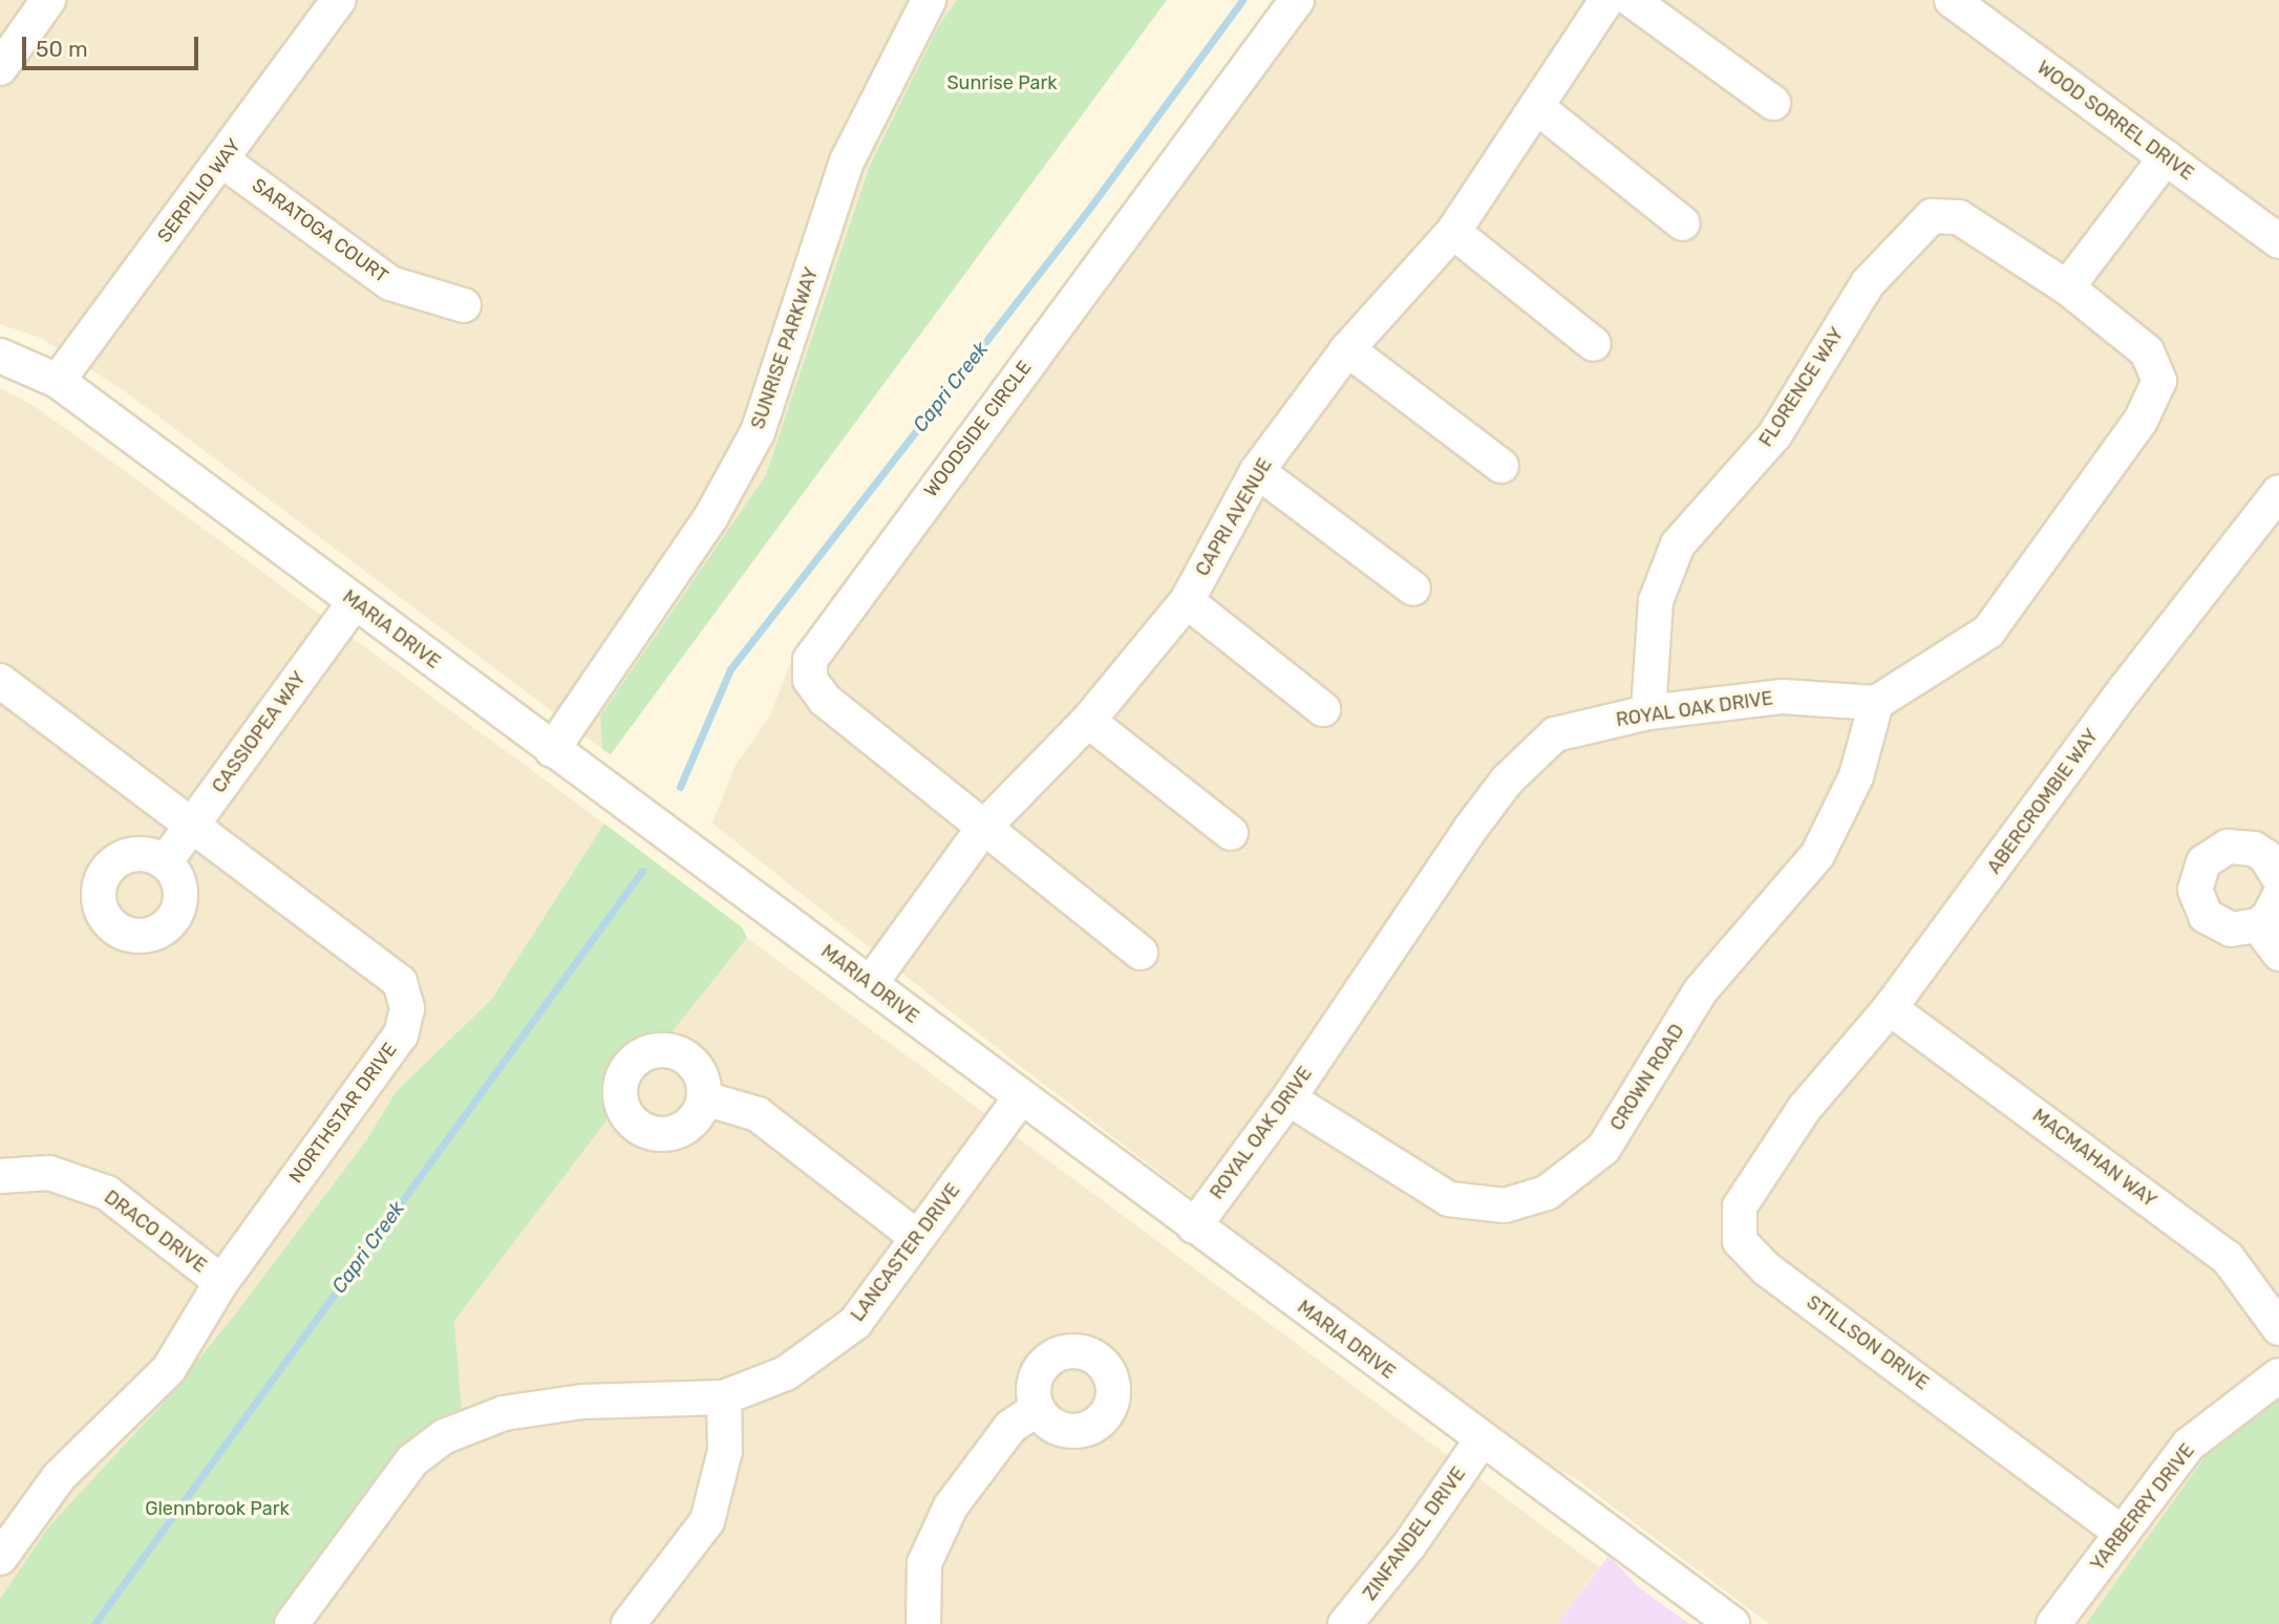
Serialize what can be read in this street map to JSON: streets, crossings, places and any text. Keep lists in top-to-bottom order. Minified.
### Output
{"streets":{"street":["WOOD SORREL DRIVE","SERPILIO WAY","SARATOGA COURT","SUNRISE PARKWAY","FLORENCE WAY","WOODSIDE CIRCLE","CAPRI AVENUE","MARIA DRIVE","ROYAL OAK DRIVE","CASSIOPEA WAY","ABERCROMBIE WAY","CROWN ROAD","NORTHSTAR DRIVE","MACMAHAN WAY","DRACO DRIVE","LANCASTER DRIVE","STILLSON DRIVE","YARBERRY DRIVE","ZINFANDEL DRIVE"]},"crossings":[["SERPILIO WAY","SARATOGA COURT"],["SERPILIO WAY","MARIA DRIVE"],["SUNRISE PARKWAY","MARIA DRIVE"],["FLORENCE WAY","ROYAL OAK DRIVE"],["WOODSIDE CIRCLE","CAPRI AVENUE"],["CAPRI AVENUE","MARIA DRIVE"],["MARIA DRIVE","ROYAL OAK DRIVE"],["MARIA DRIVE","CASSIOPEA WAY"],["MARIA DRIVE","LANCASTER DRIVE"],["MARIA DRIVE","ZINFANDEL DRIVE"],["ROYAL OAK DRIVE","CROWN ROAD"],["CASSIOPEA WAY","NORTHSTAR DRIVE"],["ABERCROMBIE WAY","MACMAHAN WAY"],["ABERCROMBIE WAY","STILLSON DRIVE"],["NORTHSTAR DRIVE","DRACO DRIVE"],["STILLSON DRIVE","YARBERRY DRIVE"]],"water":["Capri Creek"],"parks":["Sunrise Park","Glennbrook Park"],"scale_bar":"50 m"}
